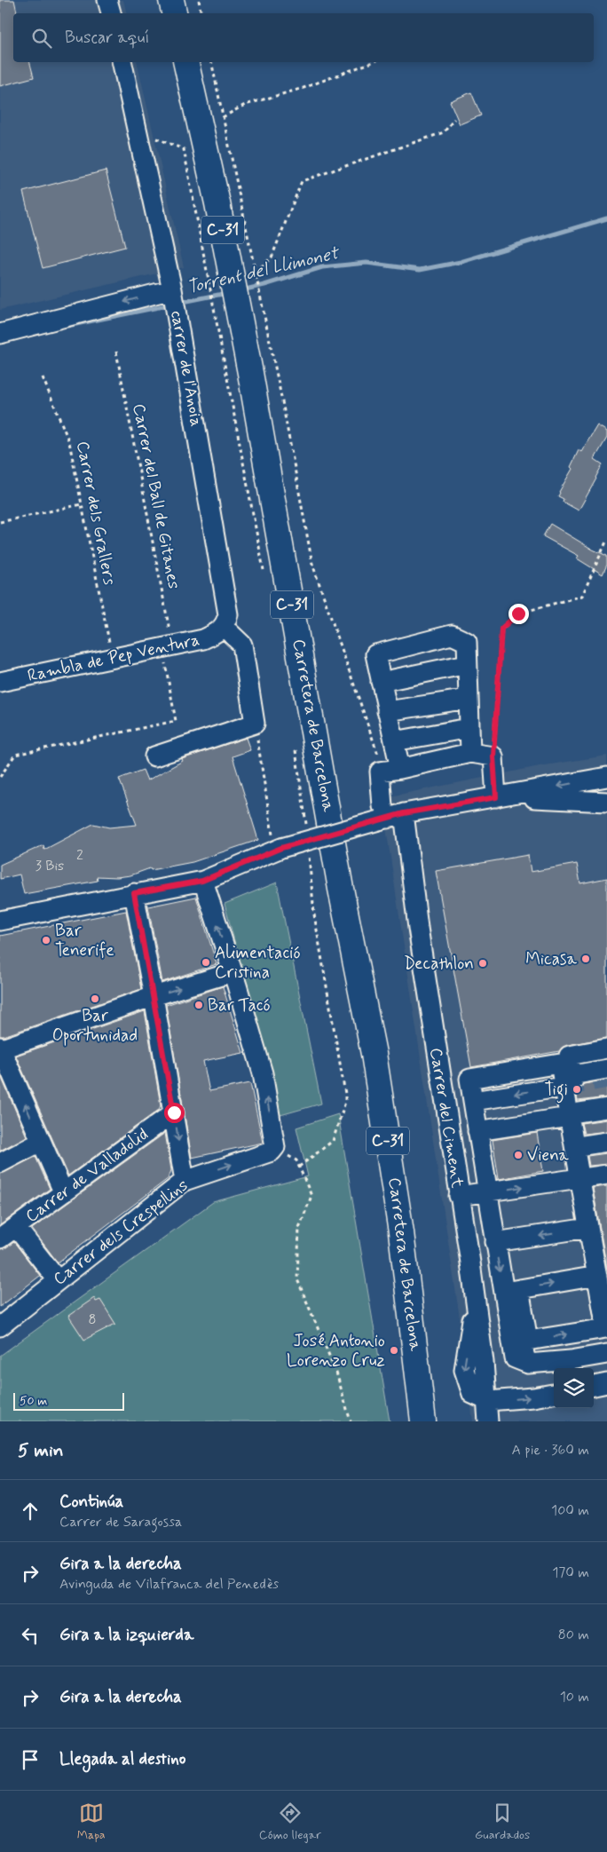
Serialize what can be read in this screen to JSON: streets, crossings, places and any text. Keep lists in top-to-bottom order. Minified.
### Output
{"streets":{"highway":["C-31","Carretera de Barcelona"],"street":["carrer de l'Anoia","Rambla de Pep Ventura","Carrer del Ciment","Carrer de Valladolid","Carrer dels Crespellins"],"path":["Carrer del Ball de Gitanes","Carrer dels Grallers"]},"crossings":[["carrer de l'Anoia","Rambla de Pep Ventura"],["Carrer del Ball de Gitanes","Rambla de Pep Ventura"],["Carrer dels Grallers","Rambla de Pep Ventura"]],"water":["Torrent del Llimonet"],"places":["Bar Tenerife","Micasa","Alimentació Cristina","Decathlon","Bar Oportunidad","Bar Tacó","Tigi","Viena","José Antonio Lorenzo Cruz"],"house_numbers":["2","3 Bis","8"],"scale_bar":"50 m","page":{"search":"Buscar aquí","scale":"50 m","heading":["5 min","A pie · 360 m"],"list":[["Continúa","Carrer de Saragossa","100 m"],["Gira a la derecha","Avinguda de Vilafranca del Penedès","170 m"],["Gira a la izquierda","80 m"],["Gira a la derecha","10 m"],"Llegada al destino"],"nav":["Mapa","Cómo llegar","Guardados"]}}
